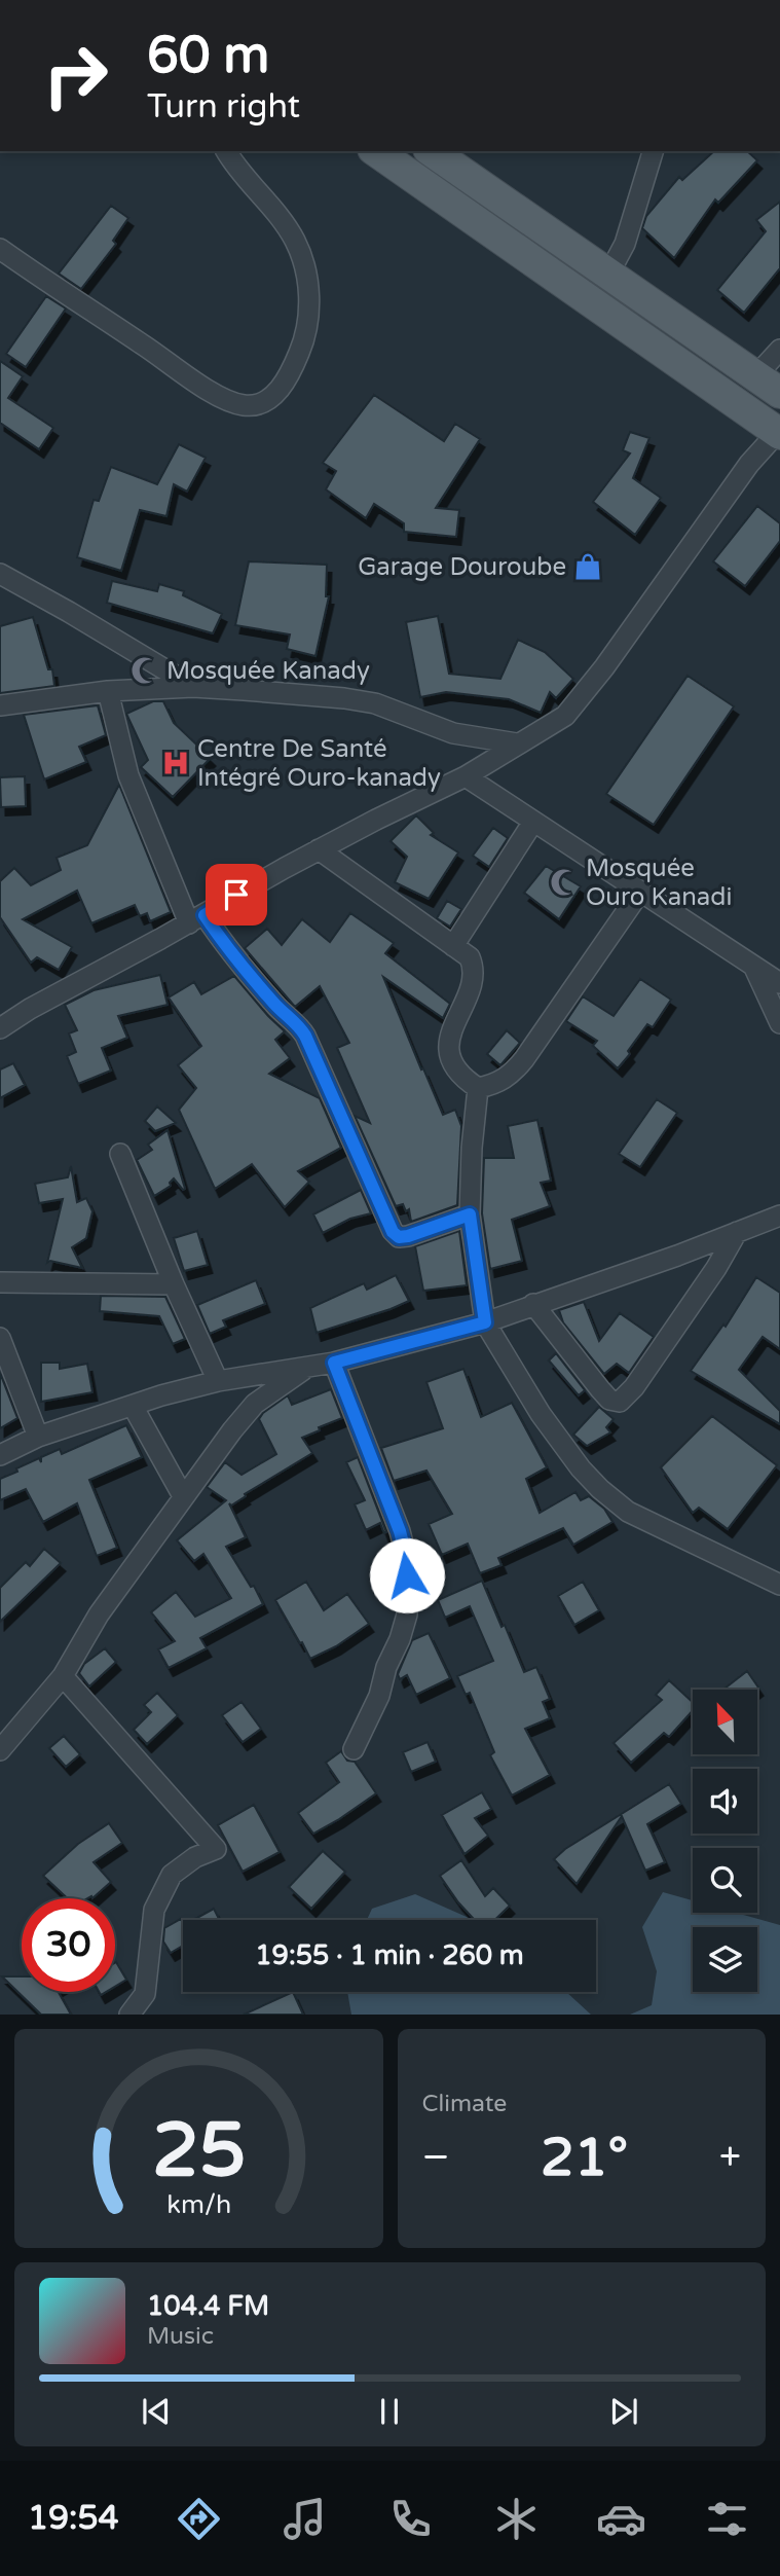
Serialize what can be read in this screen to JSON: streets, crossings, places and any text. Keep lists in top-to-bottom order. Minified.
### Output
{"places":{"shop":["Garage Douroube"],"mosque":["Mosquée Kanady","Mosquée Ouro Kanadi"],"hospital":["Centre De Santé Intégré Ouro-kanady"]},"north":"top left","page":{"turn":["60 m","Turn right"],"limit":"30","trip":"19:55 · 1 min · 260 m","tile":"Climate","heat":["−","21°","+"],"song":["104.4 FM","Music"],"tabs":"19:54","gauge":["25","km/h"]}}
